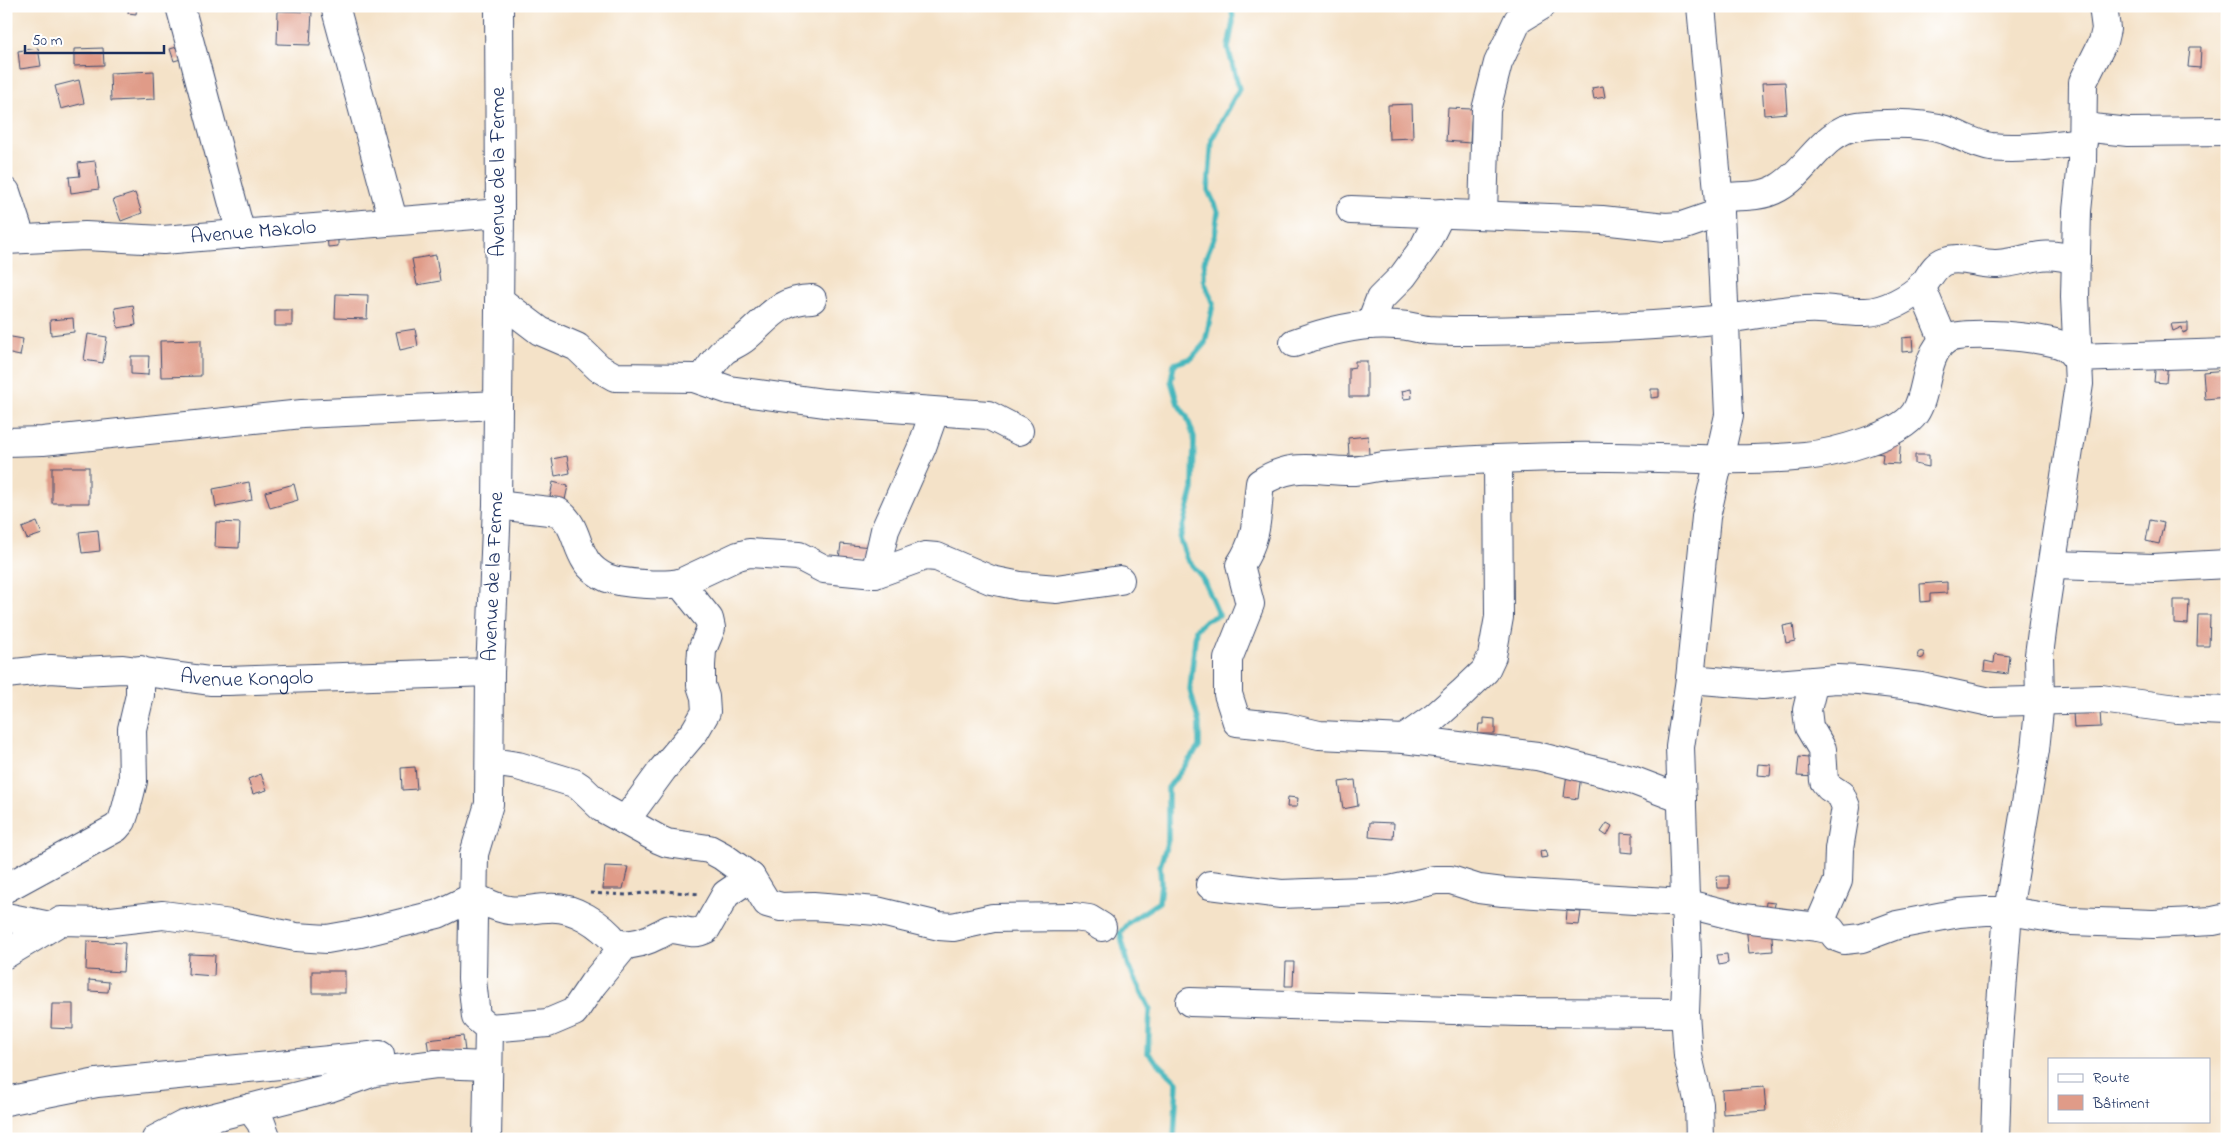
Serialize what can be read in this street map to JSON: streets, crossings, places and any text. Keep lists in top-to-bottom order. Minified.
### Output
{"streets":{"street":["Avenue de la Ferme","Avenue Makolo","Avenue Kongolo"]},"crossings":[["Avenue de la Ferme","Avenue Makolo"],["Avenue de la Ferme","Avenue Kongolo"]],"legend":["Route","Bâtiment"],"scale_bar":"50 m"}
